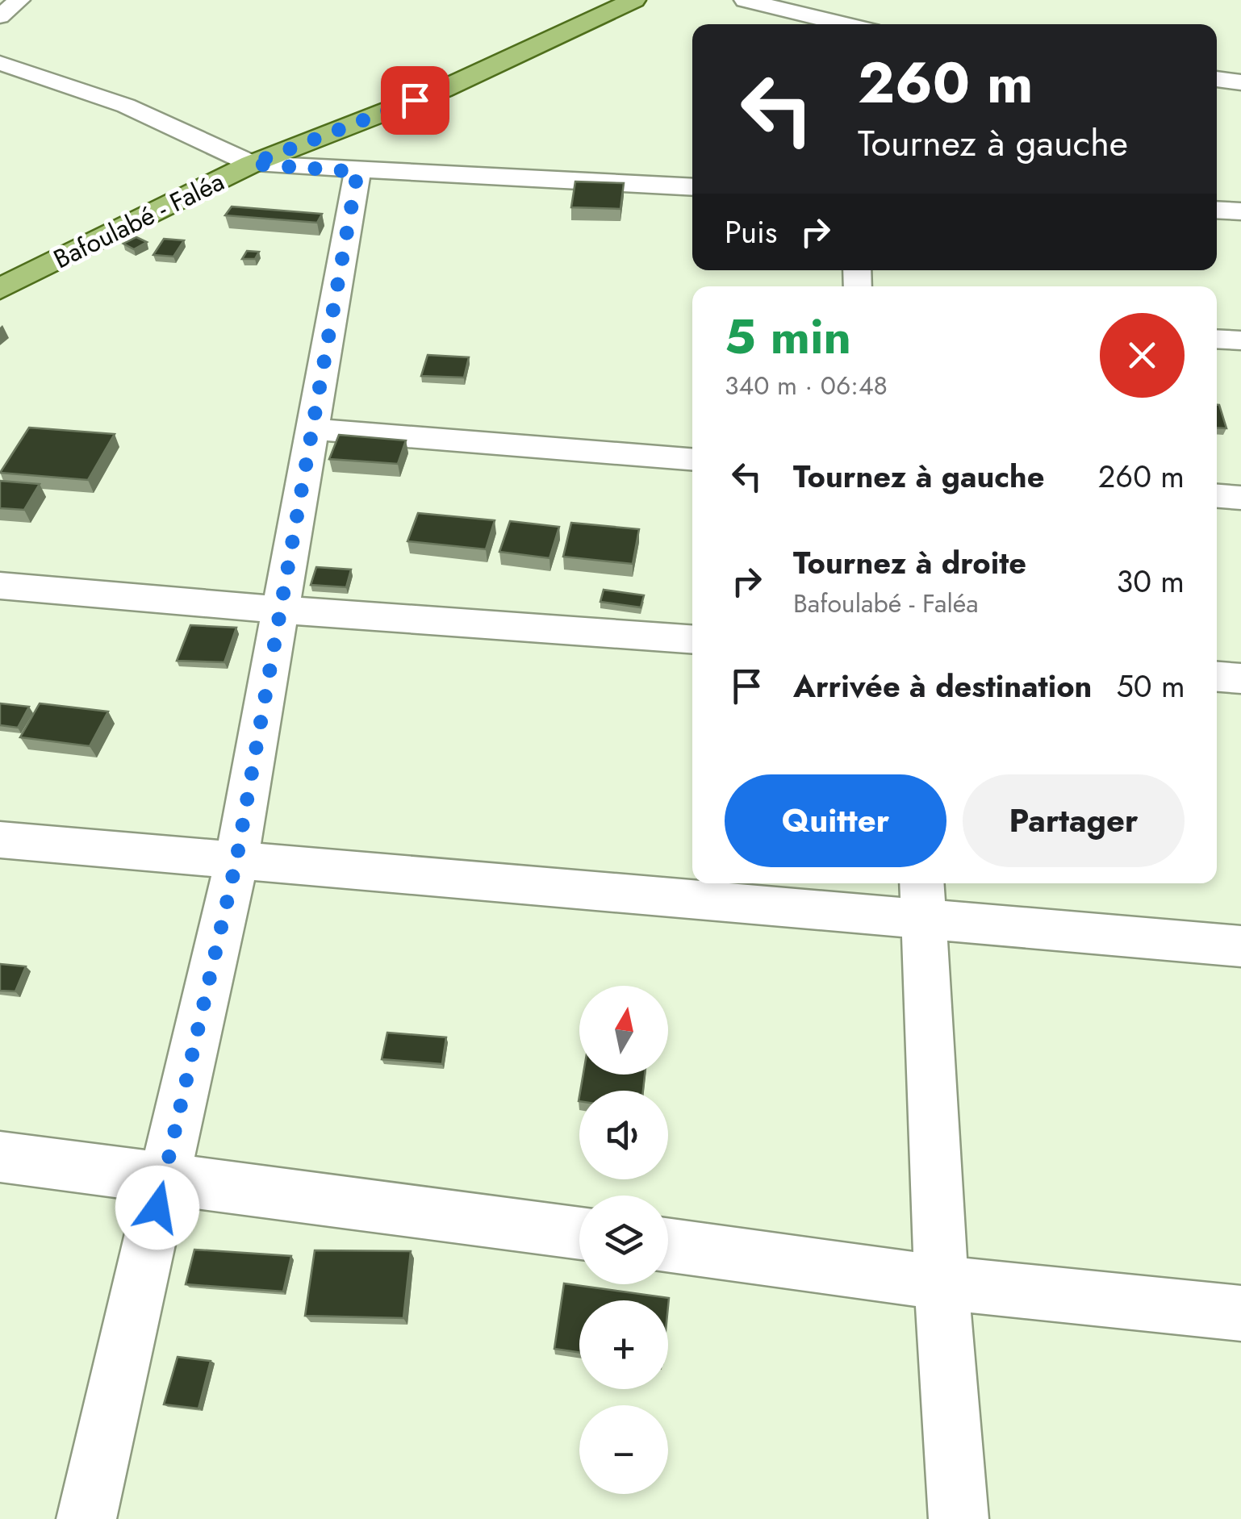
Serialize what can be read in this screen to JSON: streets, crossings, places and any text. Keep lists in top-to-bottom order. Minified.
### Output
{"streets":{"main road":["Bafoulabé - Faléa"]},"north":"top","page":{"turn":["260 m","Tournez à gauche"],"then":"Puis","heading":["5 min","340 m · 06:48"],"list":[{"name":"Tournez à gauche","value":"260 m"},{"name":"Tournez à droite","note":"Bafoulabé - Faléa","value":"30 m"},{"name":"Arrivée à destination","value":"50 m"}],"buttons":["Quitter","Partager"],"map_buttons":["+","−"]}}
